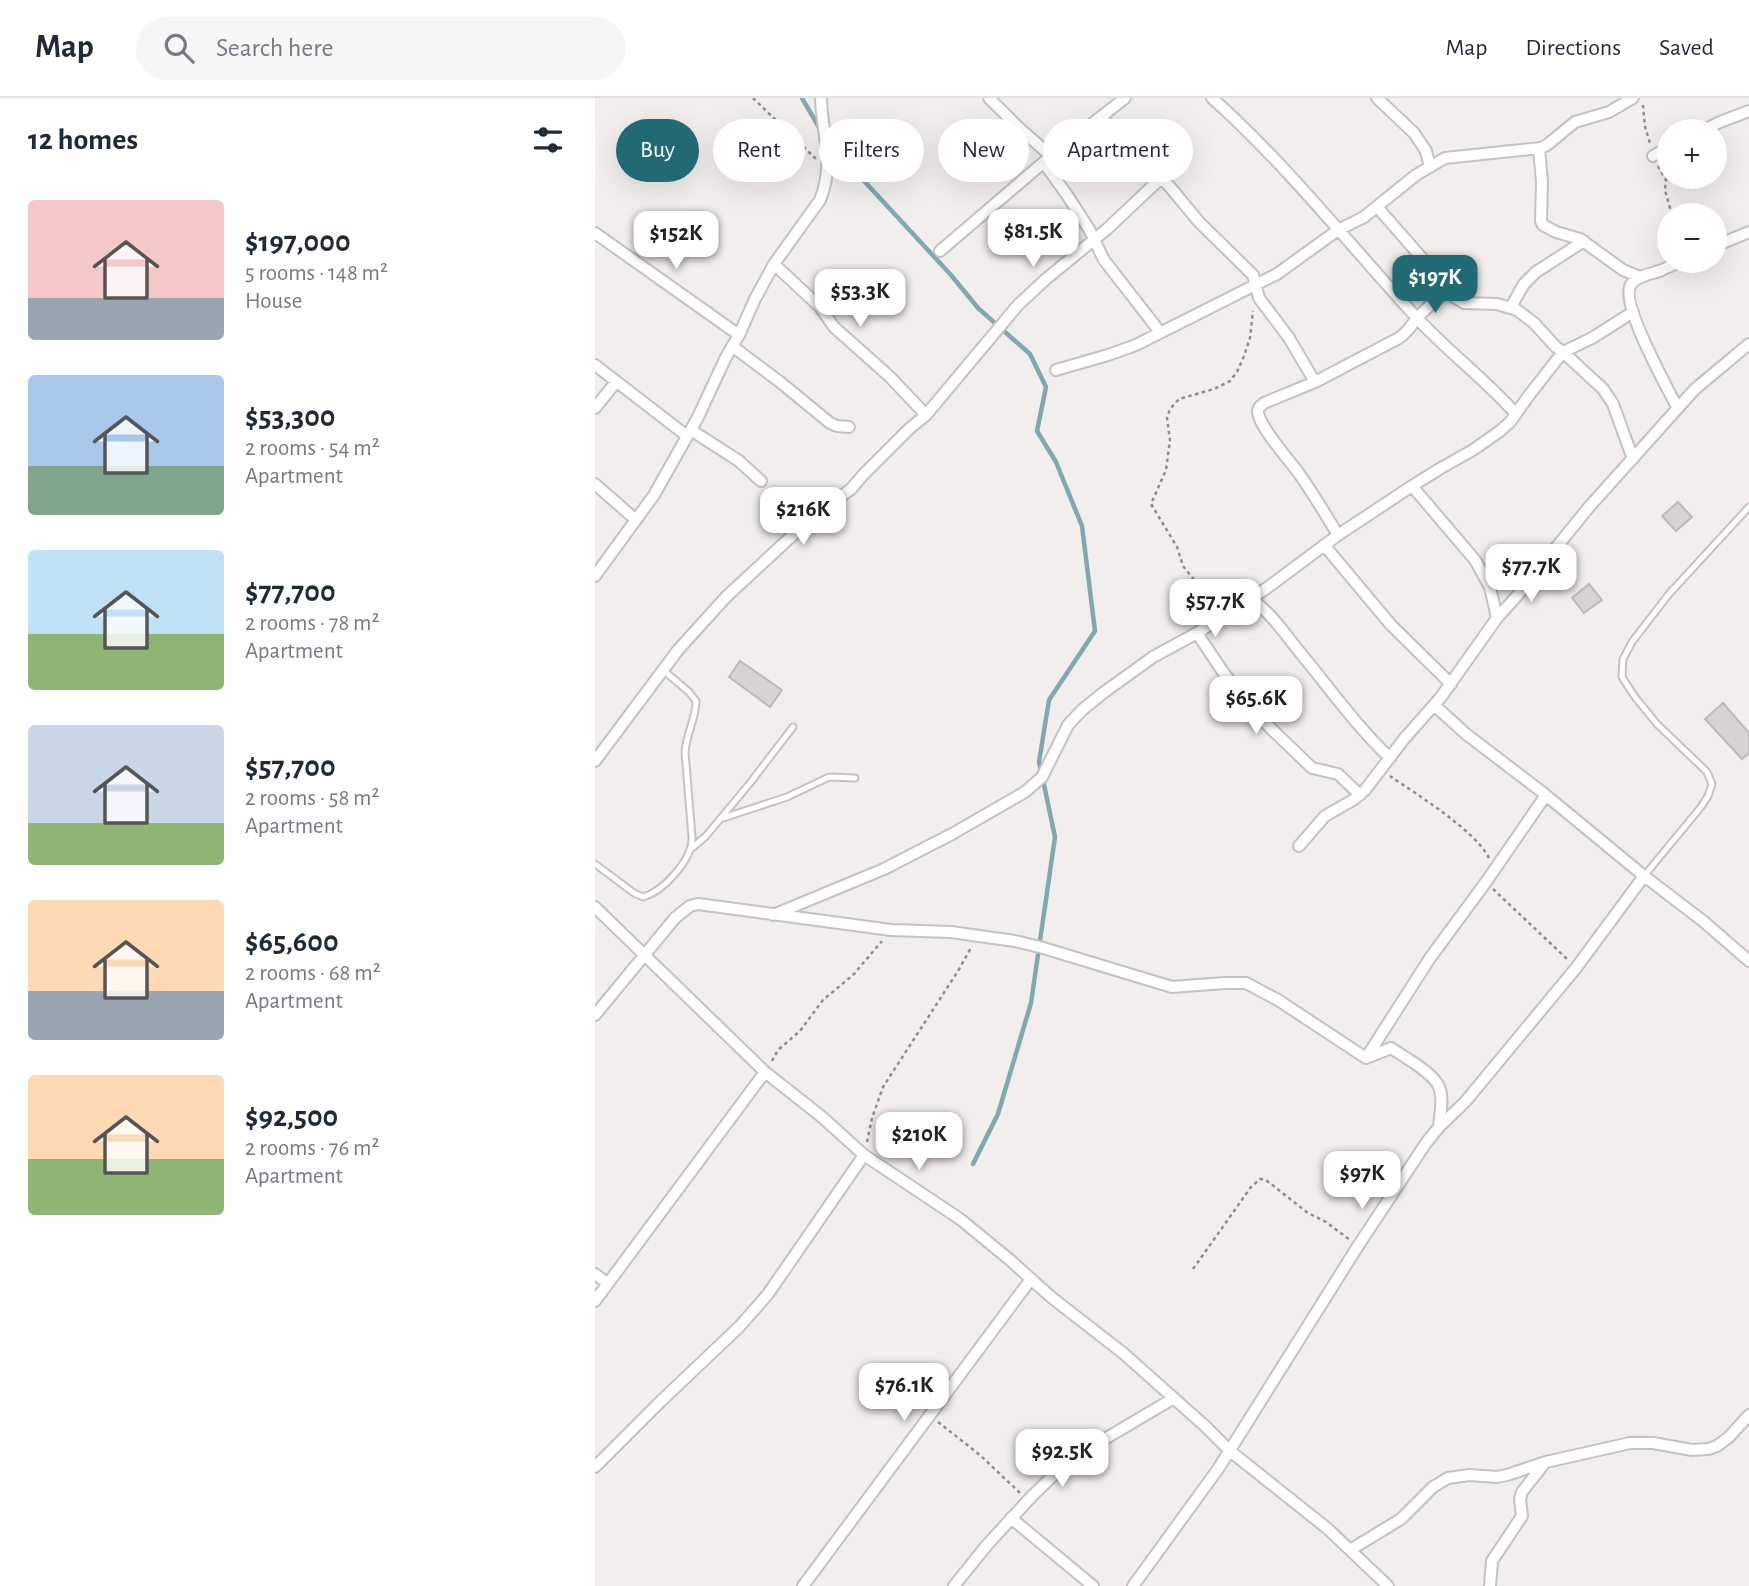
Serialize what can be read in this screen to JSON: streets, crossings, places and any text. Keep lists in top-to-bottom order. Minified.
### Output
{"page":{"header":"Map","search":"Search here","nav":["Map","Directions","Saved"],"heading":"12 homes","map_buttons":["+","−"],"chip":["Buy","Rent","Filters","New","Apartment"],"list":[{"name":"$197,000","note":"5 rooms · 148 m² · House"},{"name":"$53,300","note":"2 rooms · 54 m² · Apartment"},{"name":"$77,700","note":"2 rooms · 78 m² · Apartment"},{"name":"$57,700","note":"2 rooms · 58 m² · Apartment"},{"name":"$65,600","note":"2 rooms · 68 m² · Apartment"},{"name":"$92,500","note":"2 rooms · 76 m² · Apartment"}],"price":["$81.5K","$152K","$197K","$53.3K","$216K","$77.7K","$57.7K","$65.6K","$210K","$97K","$76.1K","$92.5K"]}}
